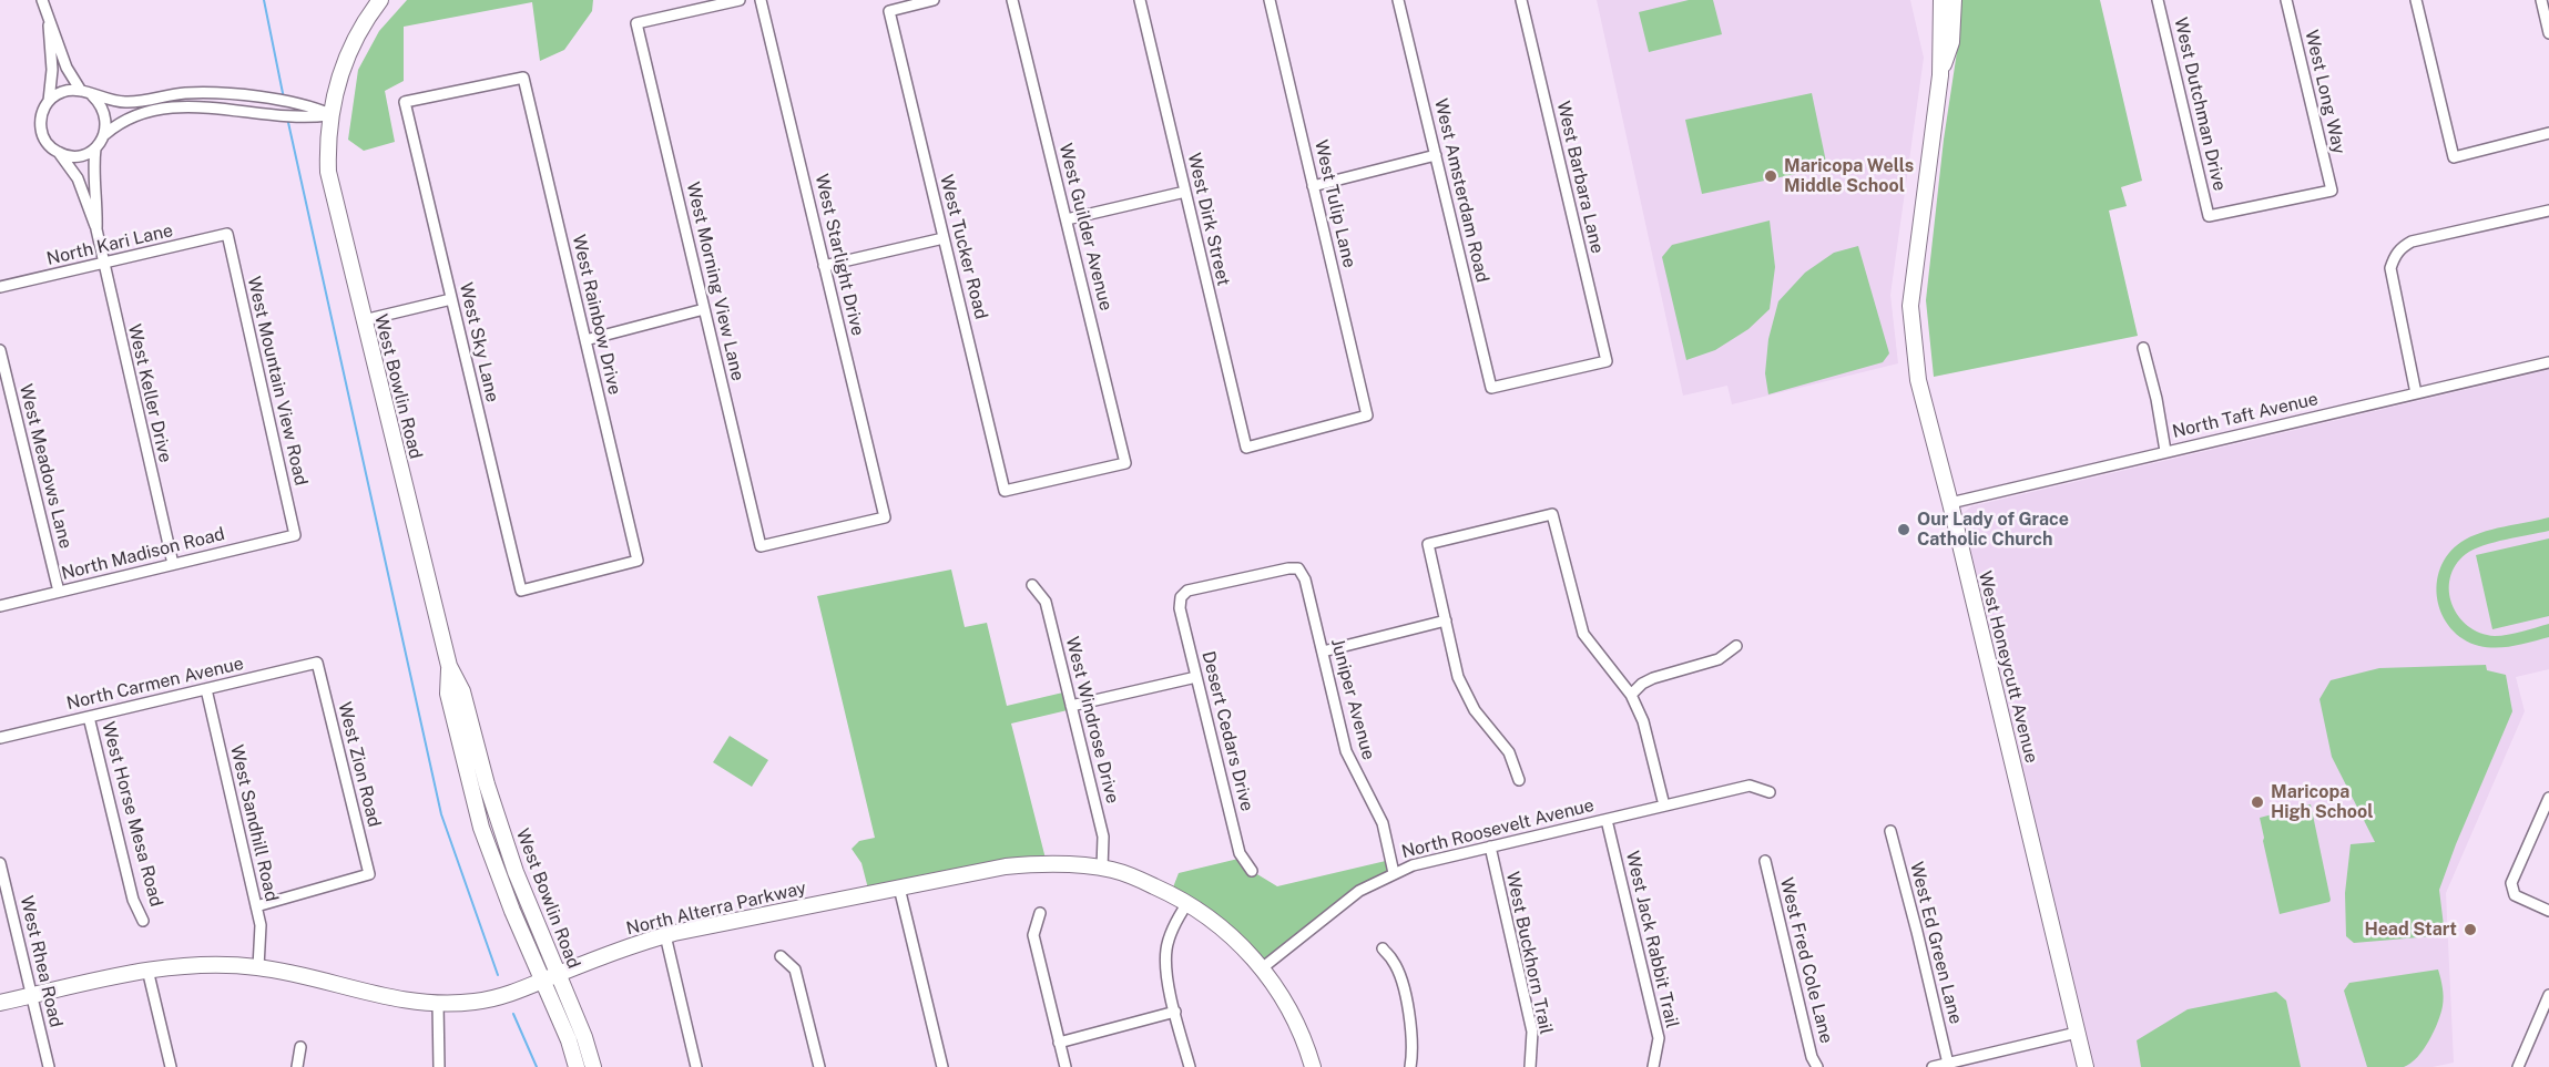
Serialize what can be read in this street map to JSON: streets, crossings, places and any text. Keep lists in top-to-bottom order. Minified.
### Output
{"streets":{"street":["West Long Way","West Dutchman Drive","West Barbara Lane","West Amsterdam Road","West Tulip Lane","West Dirk Street","West Guilder Avenue","North Kari Lane","West Tucker Road","West Starlight Drive","West Morning View Lane","West Rainbow Drive","West Sky Lane","West Mountain View Road","West Bowlin Road","West Keller Drive","North Taft Avenue","West Meadows Lane","North Madison Road","West Honeycutt Avenue","North Carmen Avenue","Juniper Avenue","West Windrose Drive","Desert Cedars Drive","West Zion Road","West Horse Mesa Road","West Sandhill Road","North Roosevelt Avenue","North Alterra Parkway","West Jack Rabbit Trail","West Ed Green Lane","West Buckhorn Trail","West Fred Cole Lane","West Rhea Road"]},"crossings":[["West Long Way","West Dutchman Drive"],["West Barbara Lane","West Amsterdam Road"],["West Tulip Lane","West Dirk Street"],["West Guilder Avenue","West Tucker Road"],["North Kari Lane","West Mountain View Road"],["North Kari Lane","West Keller Drive"],["West Starlight Drive","West Morning View Lane"],["West Rainbow Drive","West Sky Lane"],["West Mountain View Road","North Madison Road"],["West Bowlin Road","North Alterra Parkway"],["West Keller Drive","North Madison Road"],["North Taft Avenue","West Honeycutt Avenue"],["West Meadows Lane","North Madison Road"],["North Carmen Avenue","West Zion Road"],["North Carmen Avenue","West Horse Mesa Road"],["North Carmen Avenue","West Sandhill Road"],["Juniper Avenue","Desert Cedars Drive"],["Juniper Avenue","North Roosevelt Avenue"],["West Windrose Drive","North Alterra Parkway"],["West Zion Road","West Sandhill Road"],["West Sandhill Road","North Alterra Parkway"],["North Roosevelt Avenue","North Alterra Parkway"],["North Roosevelt Avenue","West Jack Rabbit Trail"],["North Roosevelt Avenue","West Buckhorn Trail"],["North Alterra Parkway","West Rhea Road"]],"places":["Maricopa Wells Middle School","Our Lady of Grace Catholic Church","Maricopa High School","Head Start"]}
